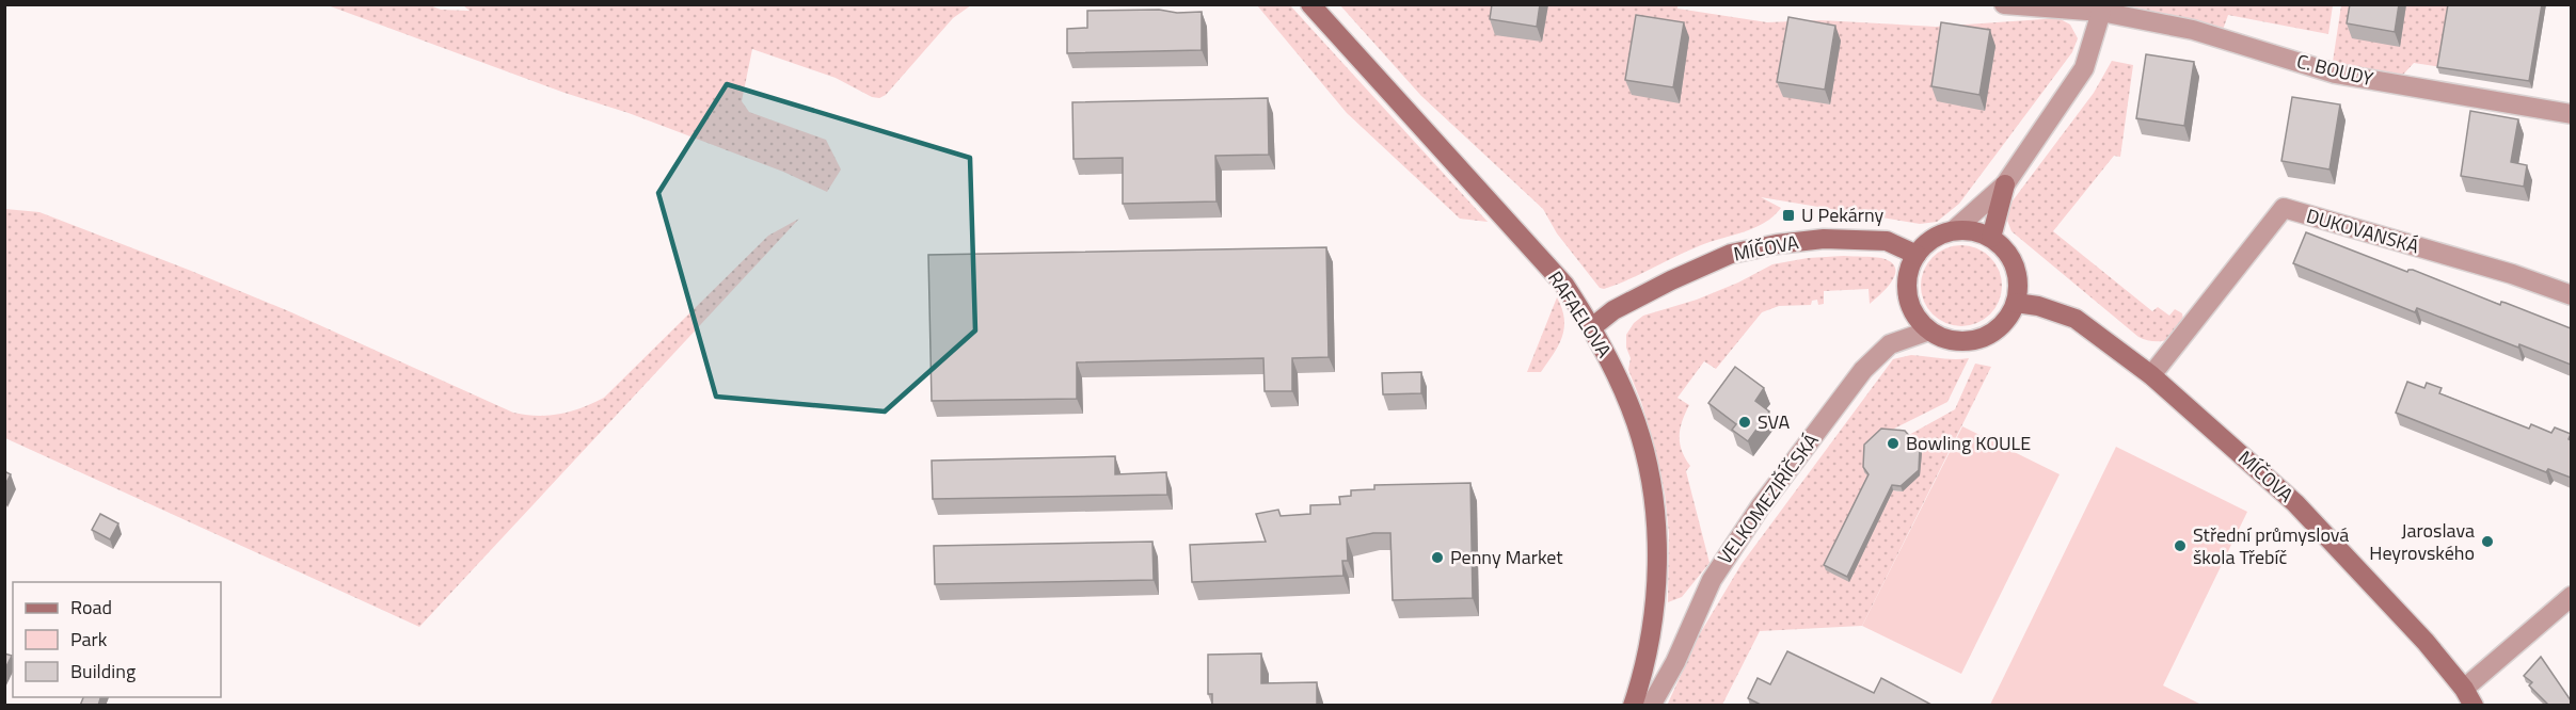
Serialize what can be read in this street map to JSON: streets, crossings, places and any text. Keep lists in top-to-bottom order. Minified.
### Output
{"streets":{"street":["C. BOUDY","DUKOVANSKÁ","MÍČOVA","RAFAELOVA","VELKOMEZIŘÍČSKÁ"]},"crossings":[["DUKOVANSKÁ","MÍČOVA"],["MÍČOVA","RAFAELOVA"],["MÍČOVA","VELKOMEZIŘÍČSKÁ"]],"places":{"transit":["U Pekárny"],"other":["SVA","Bowling KOULE","Jaroslava Heyrovského","Střední průmyslová škola Třebíč","Penny Market"]},"legend":["Road","Park","Building"]}
